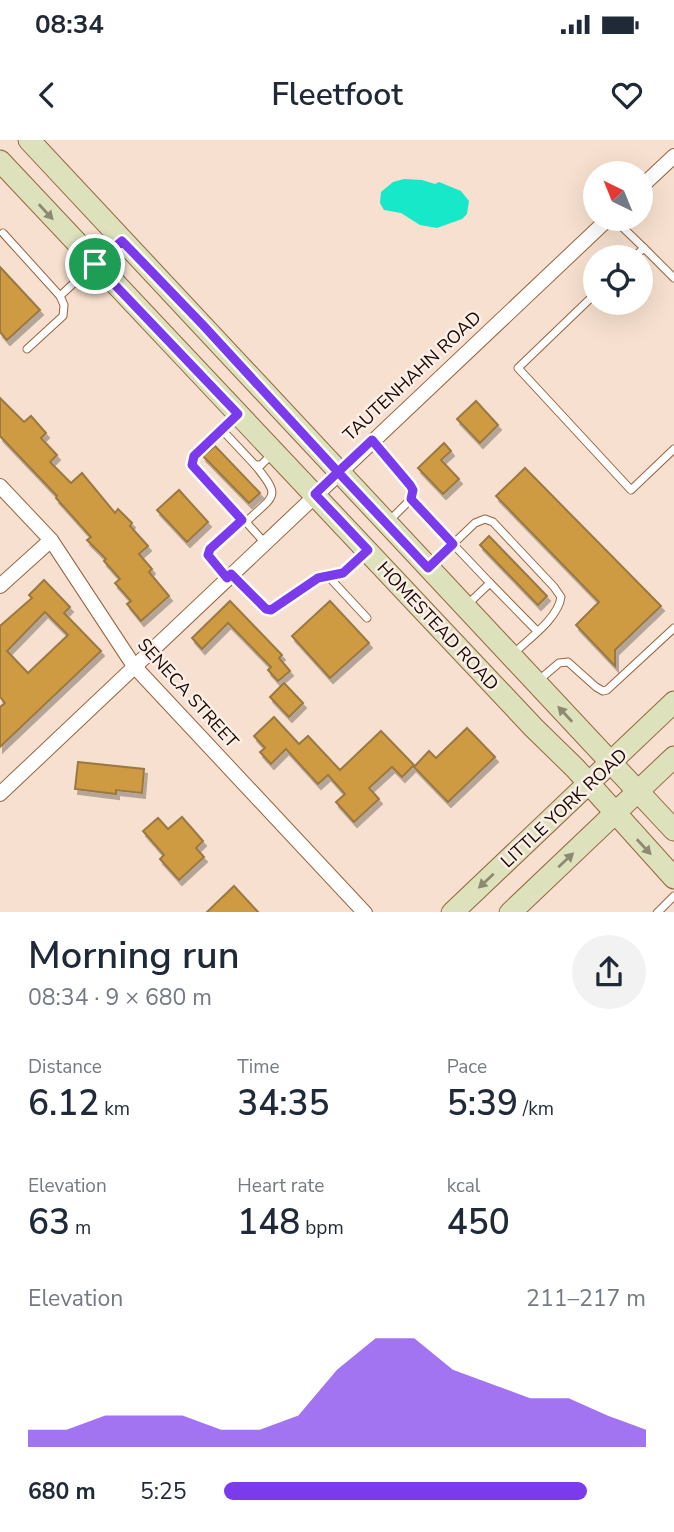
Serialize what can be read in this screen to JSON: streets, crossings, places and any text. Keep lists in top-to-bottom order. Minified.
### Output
{"streets":{"main road":["HOMESTEAD ROAD","LITTLE YORK ROAD"],"street":["TAUTENHAHN ROAD","SENECA STREET"]},"crossings":[["TAUTENHAHN ROAD","HOMESTEAD ROAD"],["TAUTENHAHN ROAD","SENECA STREET"],["HOMESTEAD ROAD","LITTLE YORK ROAD"]],"north":"top left","page":{"status":"08:34","header":"Fleetfoot","heading":["Morning run","08:34 · 9 × 680 m"],"stats":[["Distance","6.12 km"],["Time","34:35"],["Pace","5:39 /km"],["Elevation","63 m"],["Heart rate","148 bpm"],["kcal","450"]],"chart":["Elevation","211–217 m"],"list":[{"name":"680 m","note":"5:25"}]}}
